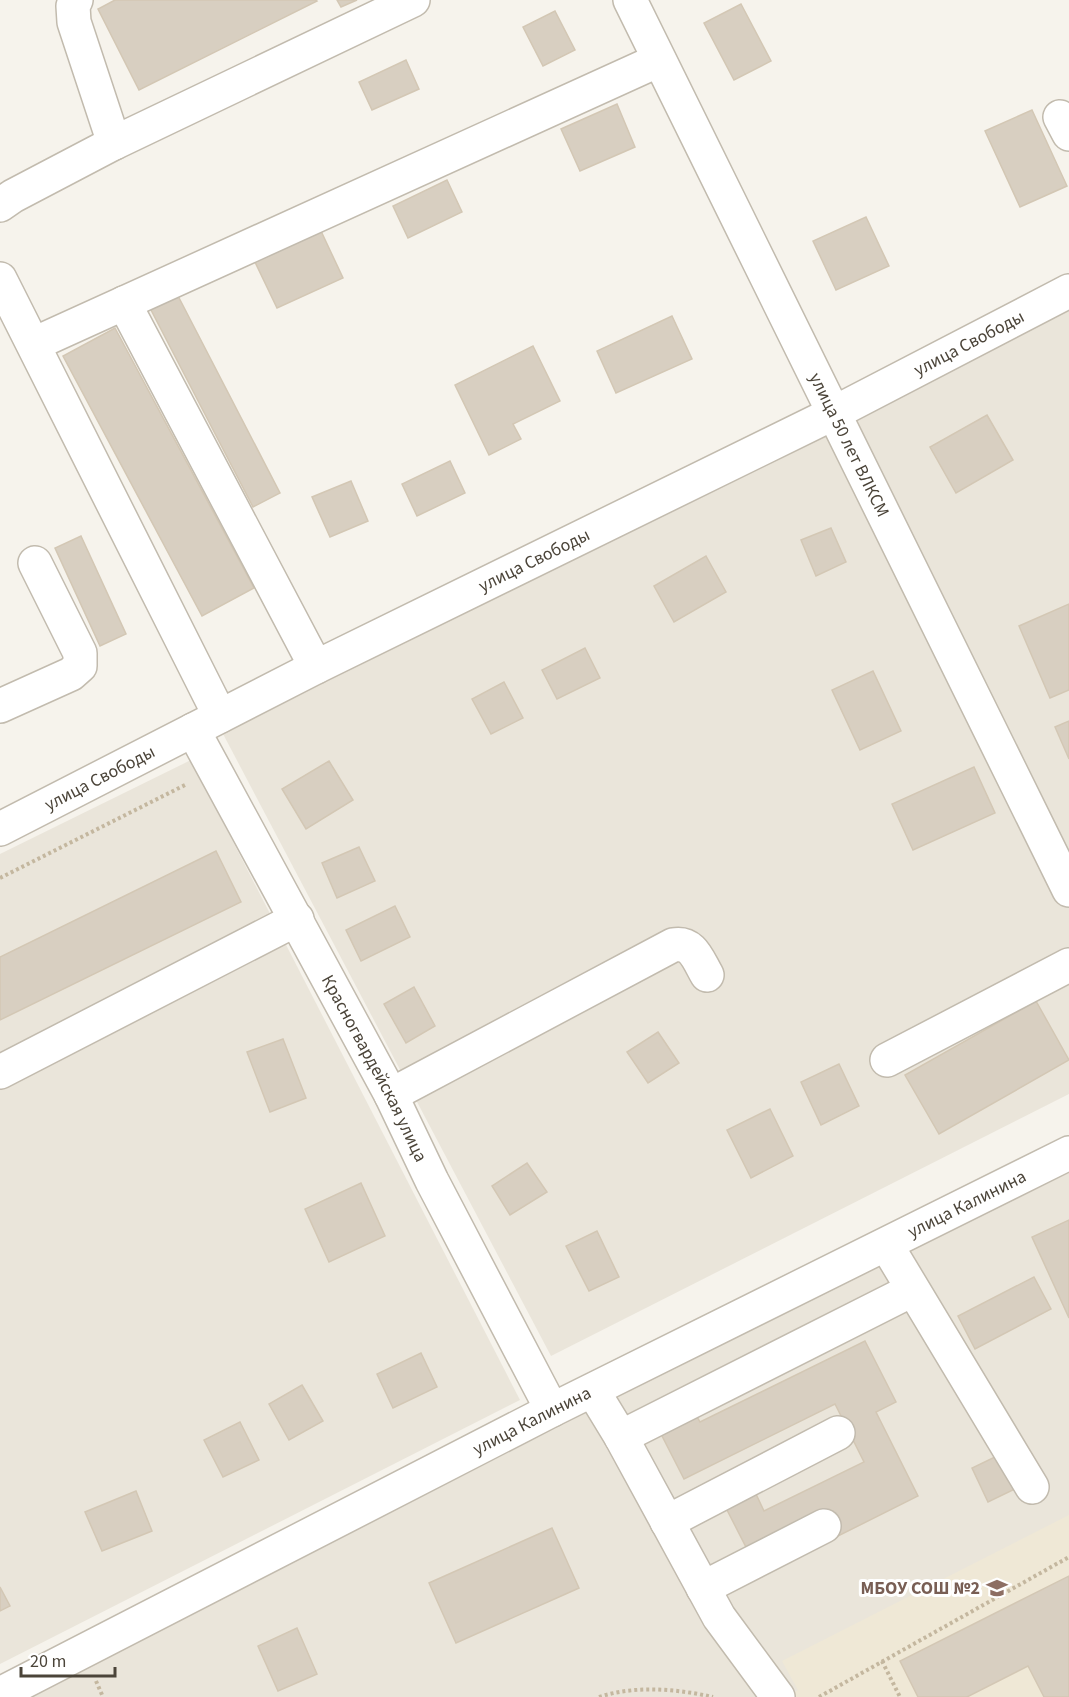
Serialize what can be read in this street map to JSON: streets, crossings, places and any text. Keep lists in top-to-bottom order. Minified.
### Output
{"streets":{"street":["улица Свободы","улица 50 лет ВЛКСМ","Красногвардейская улица","улица Калинина"]},"crossings":[["улица Свободы","улица 50 лет ВЛКСМ"],["улица Свободы","Красногвардейская улица"],["Красногвардейская улица","улица Калинина"]],"places":{"school or university":["МБОУ СОШ №2"]},"scale_bar":"20 m"}
